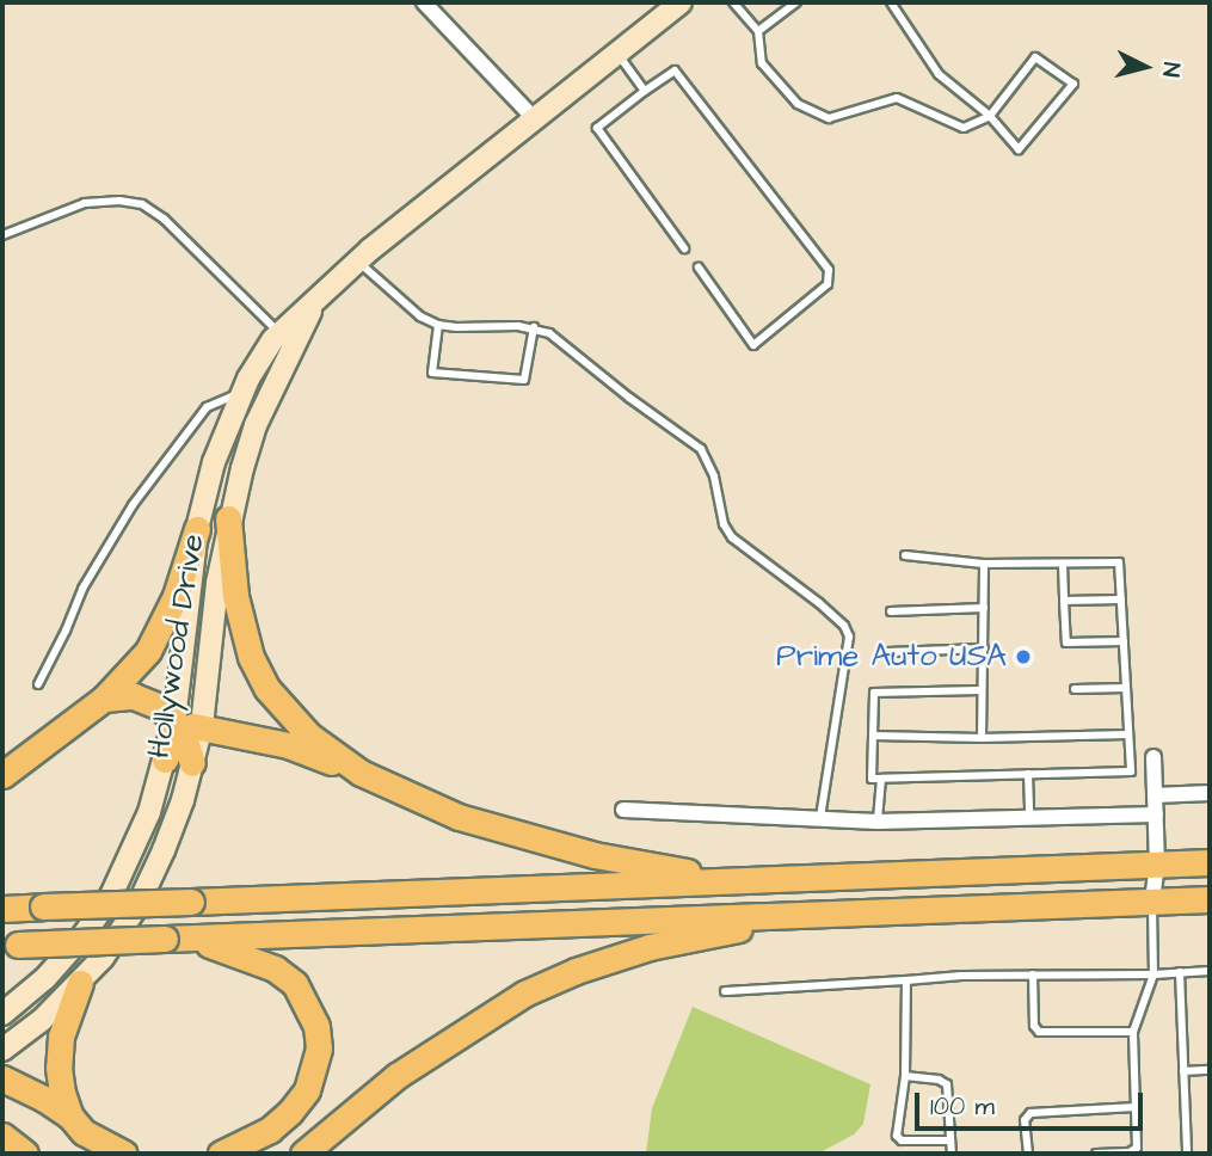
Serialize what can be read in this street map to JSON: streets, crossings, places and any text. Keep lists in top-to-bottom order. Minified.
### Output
{"streets":{"main road":["Hollywood Drive"]},"places":["Prime Auto USA"],"scale_bar":"100 m","north":"right"}
